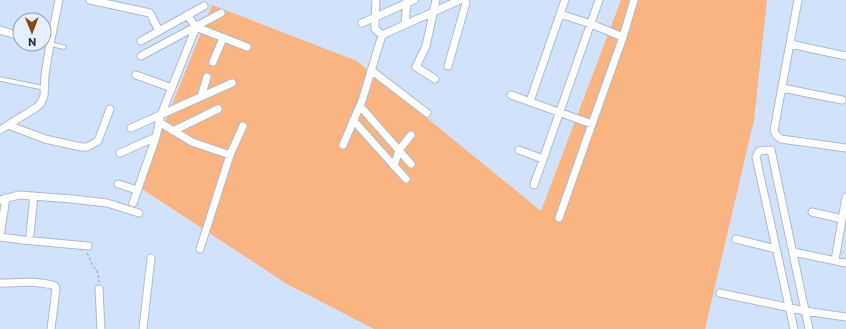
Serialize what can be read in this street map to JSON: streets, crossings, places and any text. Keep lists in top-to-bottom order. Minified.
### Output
{"north":"bottom"}
